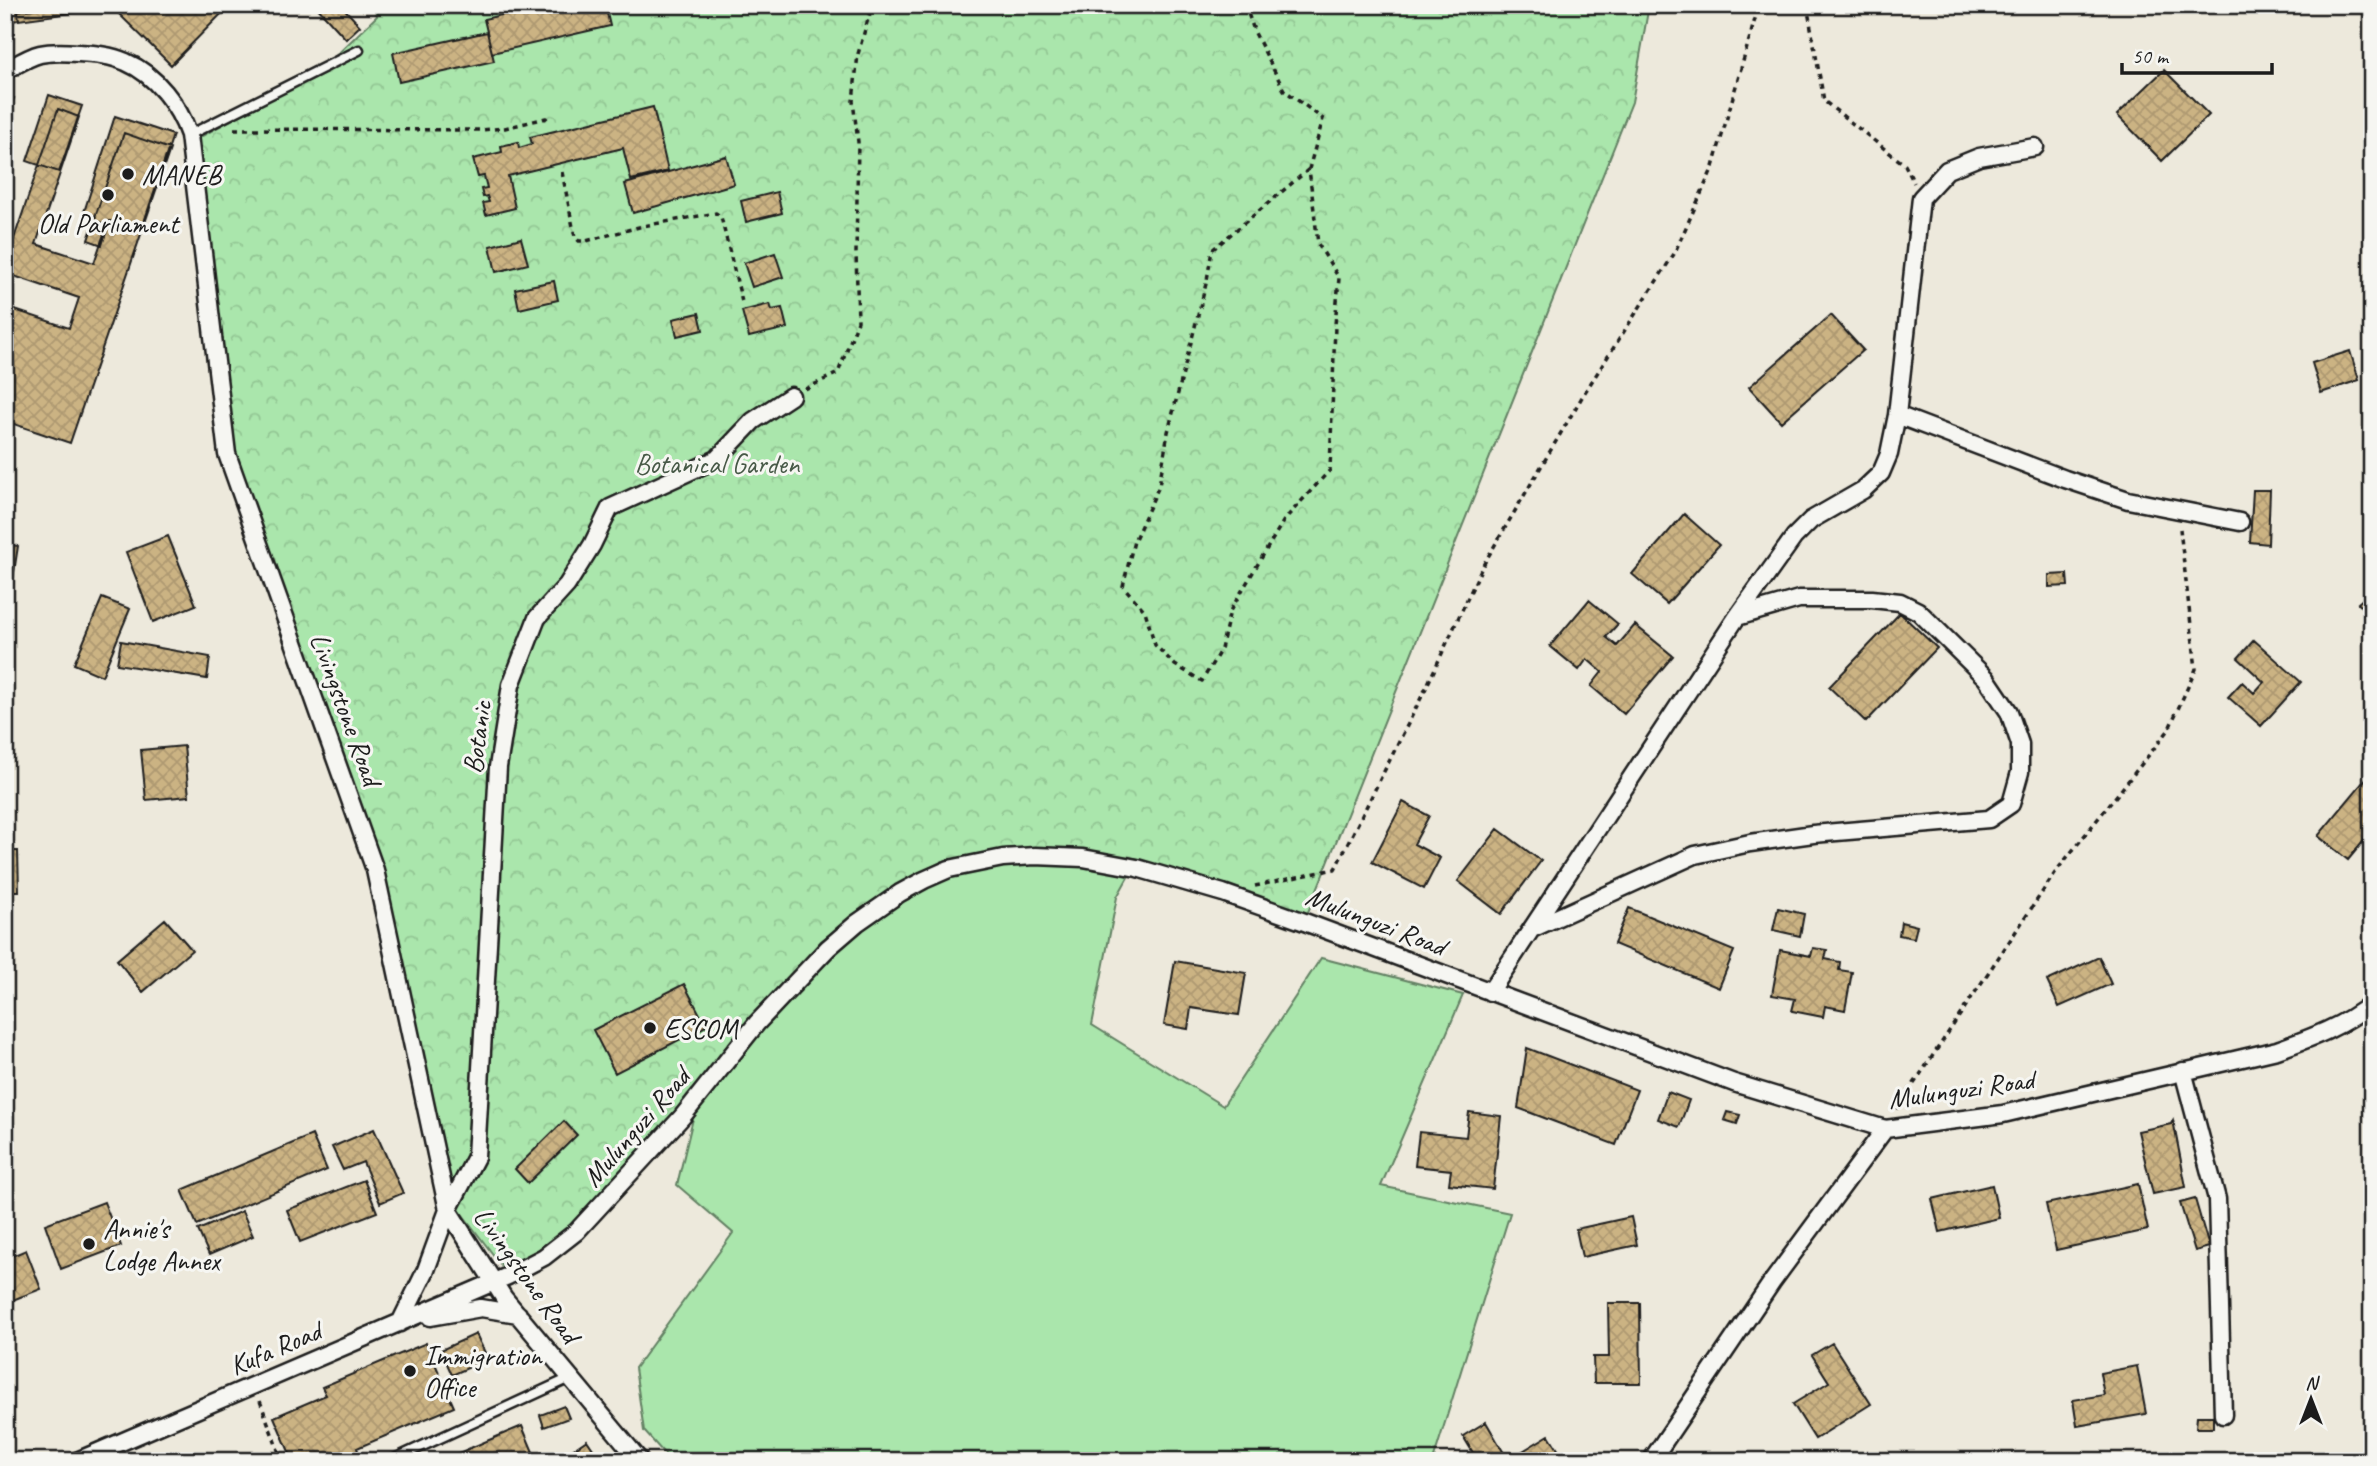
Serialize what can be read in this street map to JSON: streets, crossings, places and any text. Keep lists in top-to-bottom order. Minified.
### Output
{"streets":{"street":["Livingstone Road","Botanic","Mulunguzi Road","Kufa Road"]},"crossings":[["Livingstone Road","Botanic"],["Livingstone Road","Mulunguzi Road"],["Livingstone Road","Kufa Road"],["Botanic","Kufa Road"],["Mulunguzi Road","Kufa Road"]],"parks":["Botanical Garden"],"places":["MANEB","Old Parliament","ESCOM","Annie's Lodge Annex","Immigration Office"],"scale_bar":"50 m","north":"top"}
